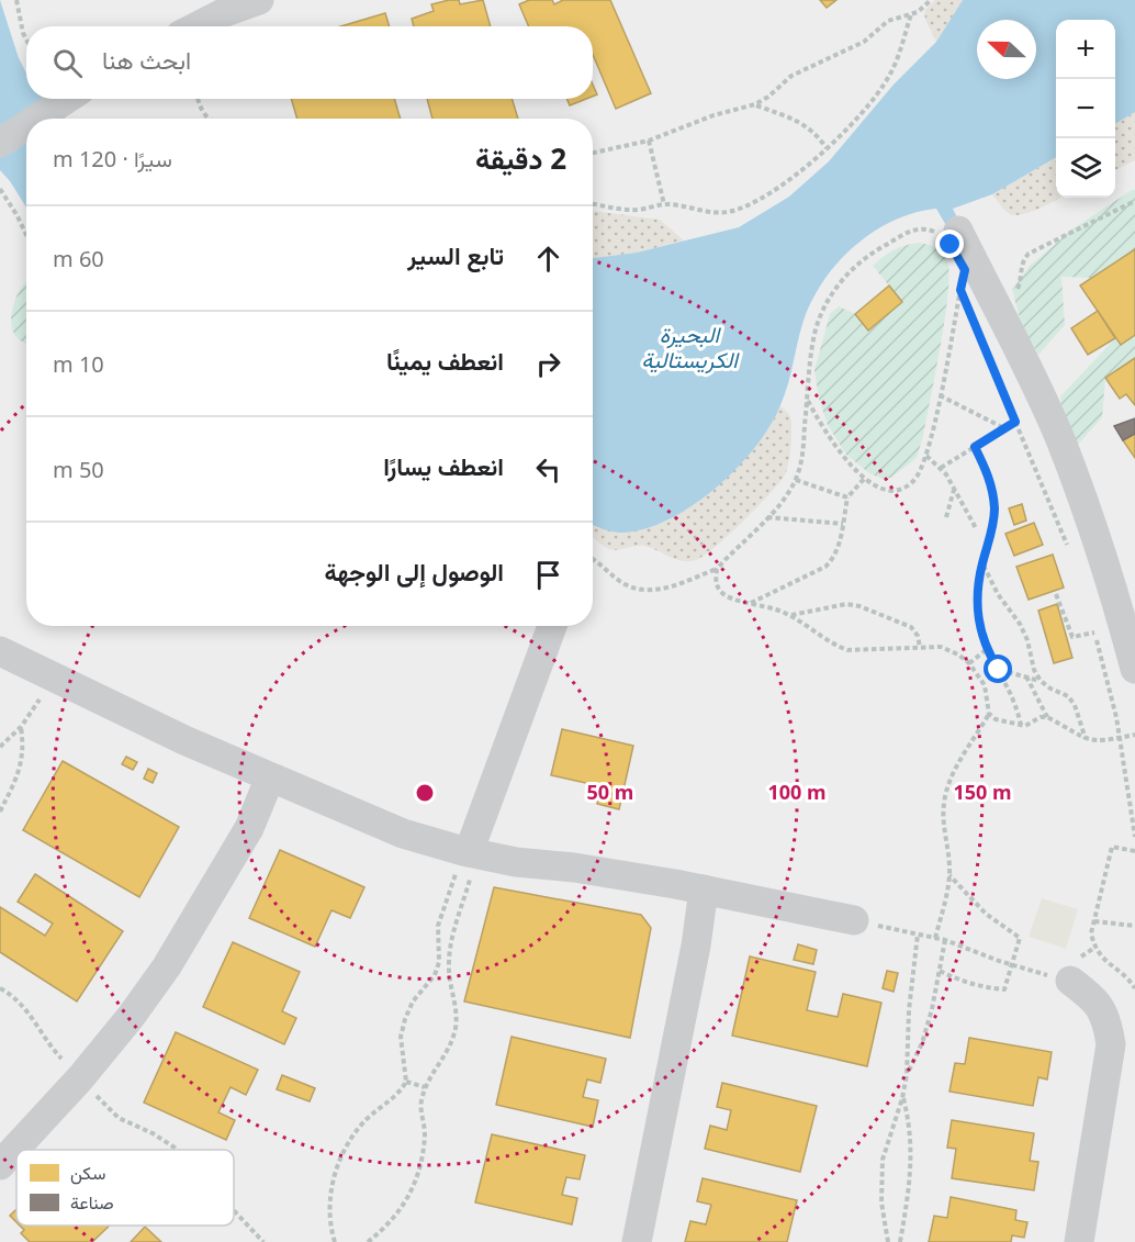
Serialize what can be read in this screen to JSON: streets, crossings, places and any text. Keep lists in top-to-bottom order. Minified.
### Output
{"water":["البحيرة الكريستالية"],"legend":["سكن","صناعة"],"north":"left","page":{"map_buttons":["+","−"],"search":"ابحث هنا","heading":["2 دقيقة","سيرًا · 120 m"],"list":[["تابع السير","60 m"],["انعطف يمينًا","10 m"],["انعطف يسارًا","50 m"],"الوصول إلى الوجهة"]},"rings":["50 m","100 m","150 m"]}
